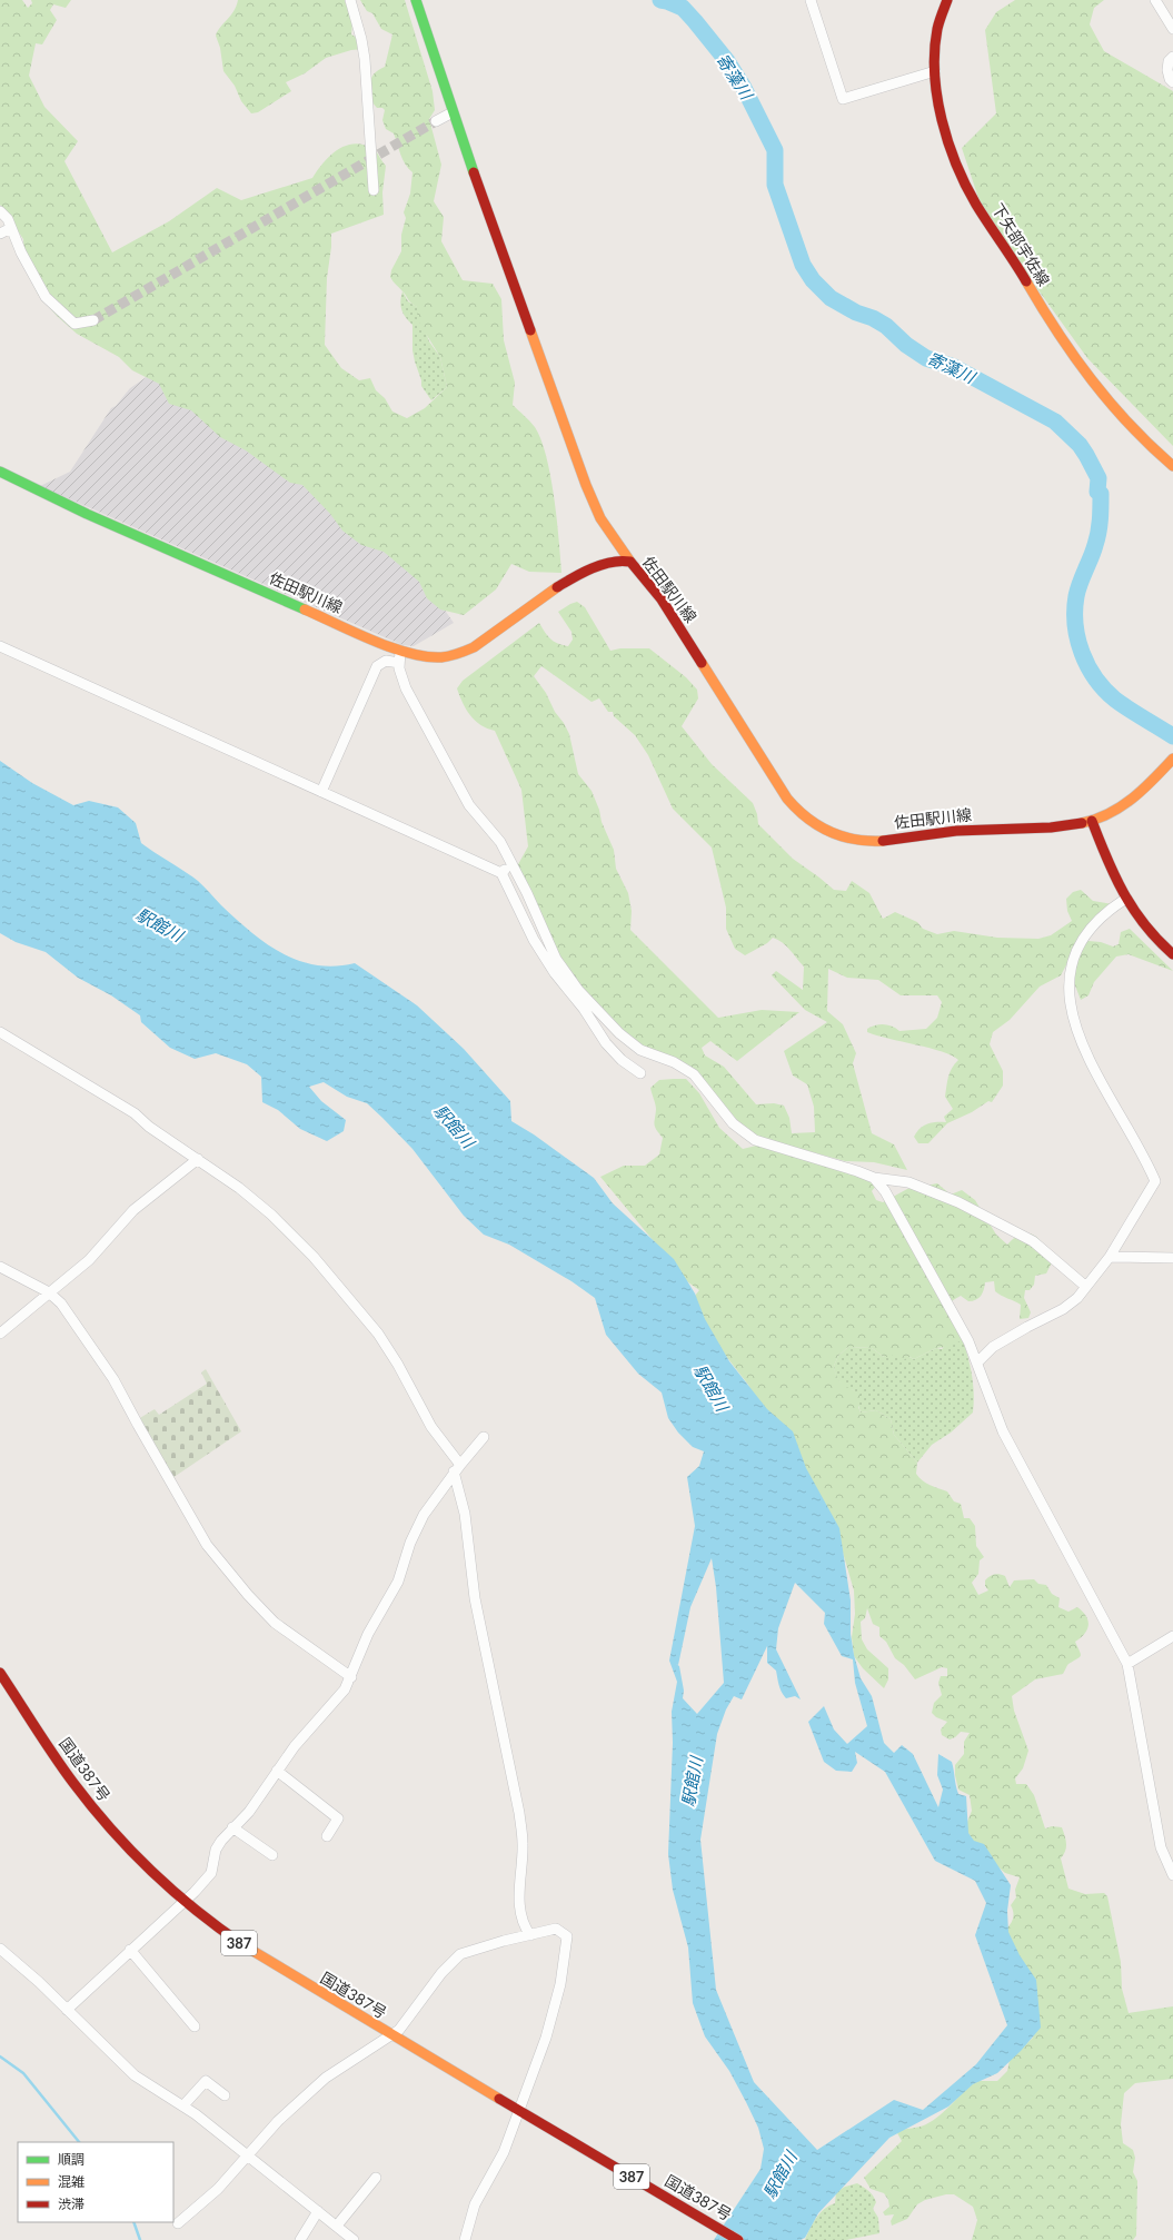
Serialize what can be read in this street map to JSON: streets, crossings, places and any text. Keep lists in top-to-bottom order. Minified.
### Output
{"streets":{"main road":["下矢部宇佐線","佐田駅川線","国道387号","387"]},"water":["寄藻川","駅館川"],"legend":["順調","混雑","渋滞"]}
